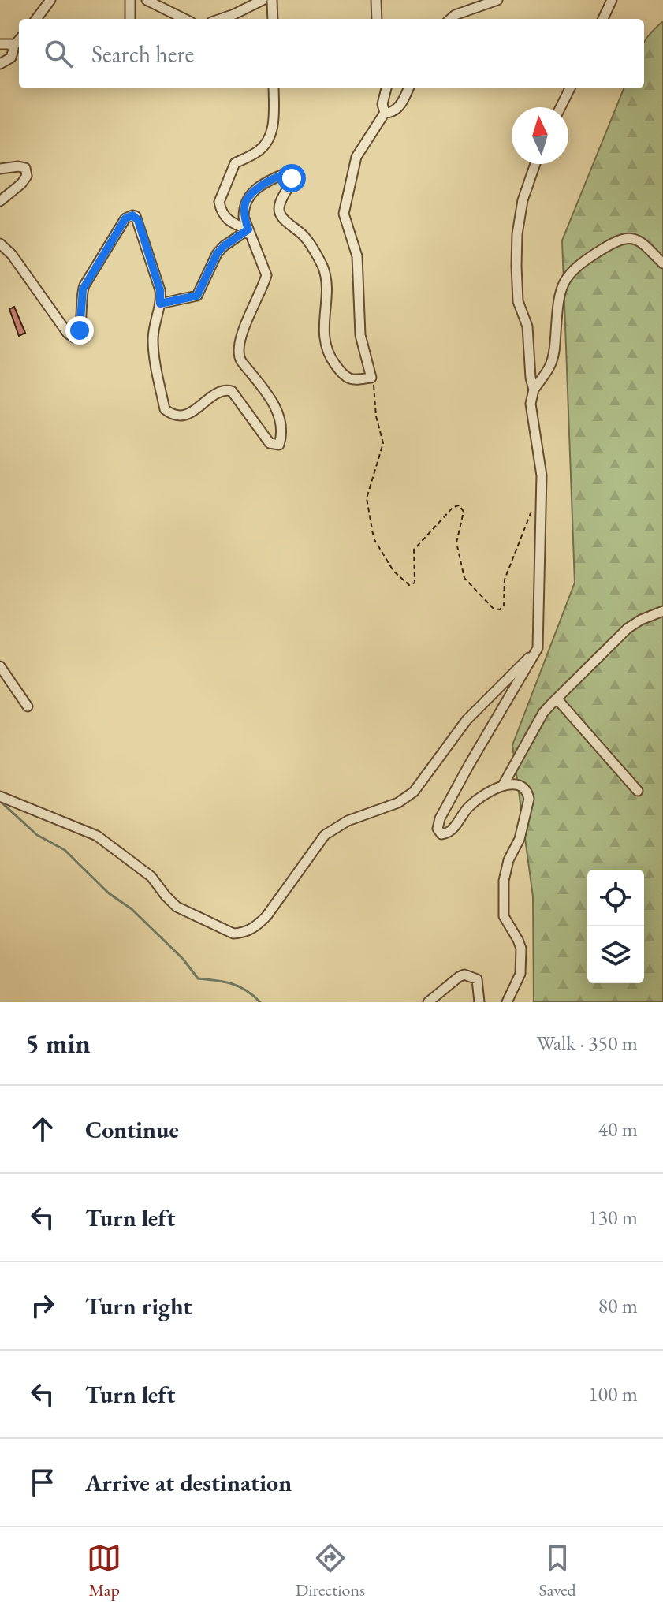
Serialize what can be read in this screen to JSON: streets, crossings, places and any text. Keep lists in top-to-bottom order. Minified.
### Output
{"north":"top","page":{"search":"Search here","heading":["5 min","Walk · 350 m"],"list":[["Continue","40 m"],["Turn left","130 m"],["Turn right","80 m"],["Turn left","100 m"],"Arrive at destination"],"nav":["Map","Directions","Saved"]}}
